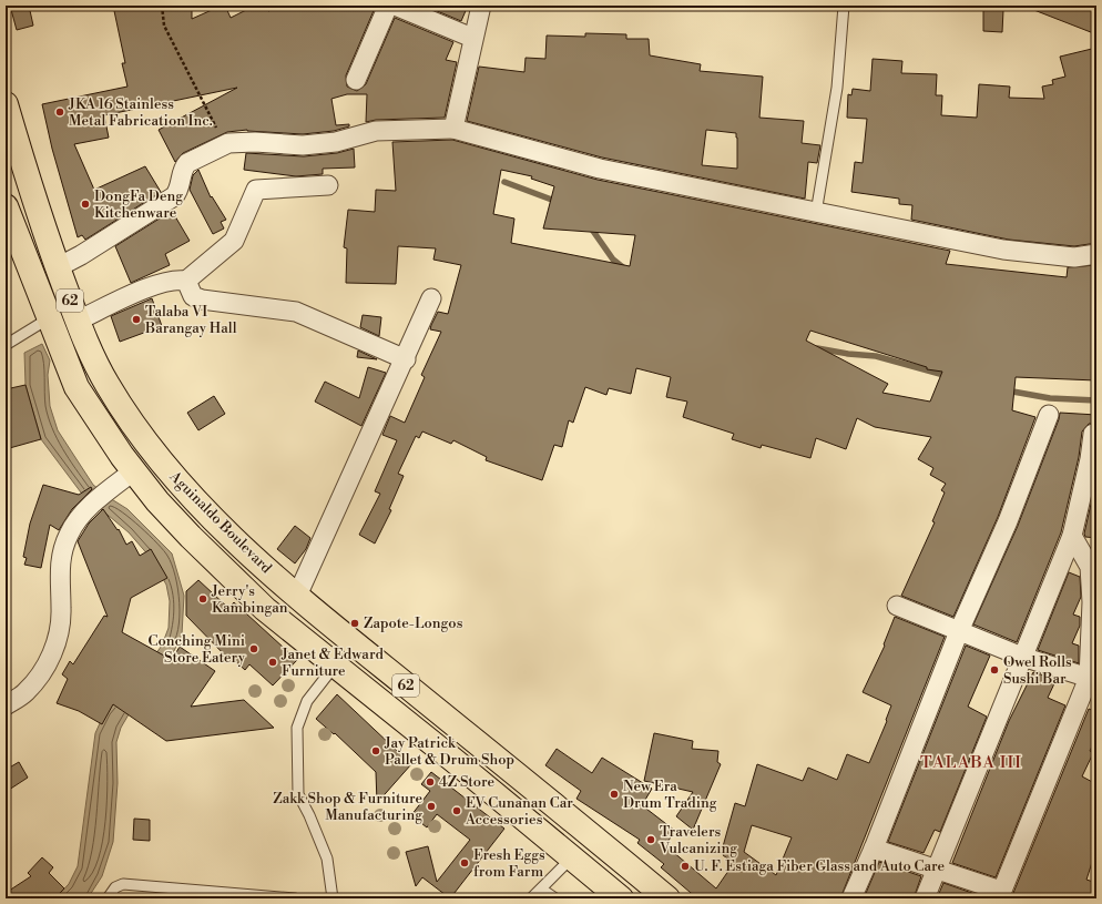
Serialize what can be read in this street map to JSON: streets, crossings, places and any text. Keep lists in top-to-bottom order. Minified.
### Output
{"streets":{"highway":["62","Aguinaldo Boulevard"]},"districts":["TALABA III"],"places":["JKA 16 Stainless Metal Fabrication Inc.","DongFa Deng Kitchenware","Talaba VI Barangay Hall","Jerry's Kambingan","Zapote-Longos","Conching Mini Store Eatery","Janet & Edward Furniture","Owel Rolls Sushi Bar","Jay Patrick Pallet & Drum Shop","4Z Store","New Era Drum Trading","Zakk Shop & Furniture Manufacturing","EV Cunanan Car Accessories","Travelers Vulcanizing","Fresh Eggs from Farm","U. F. Estiaga Fiber Glass and Auto Care"]}
